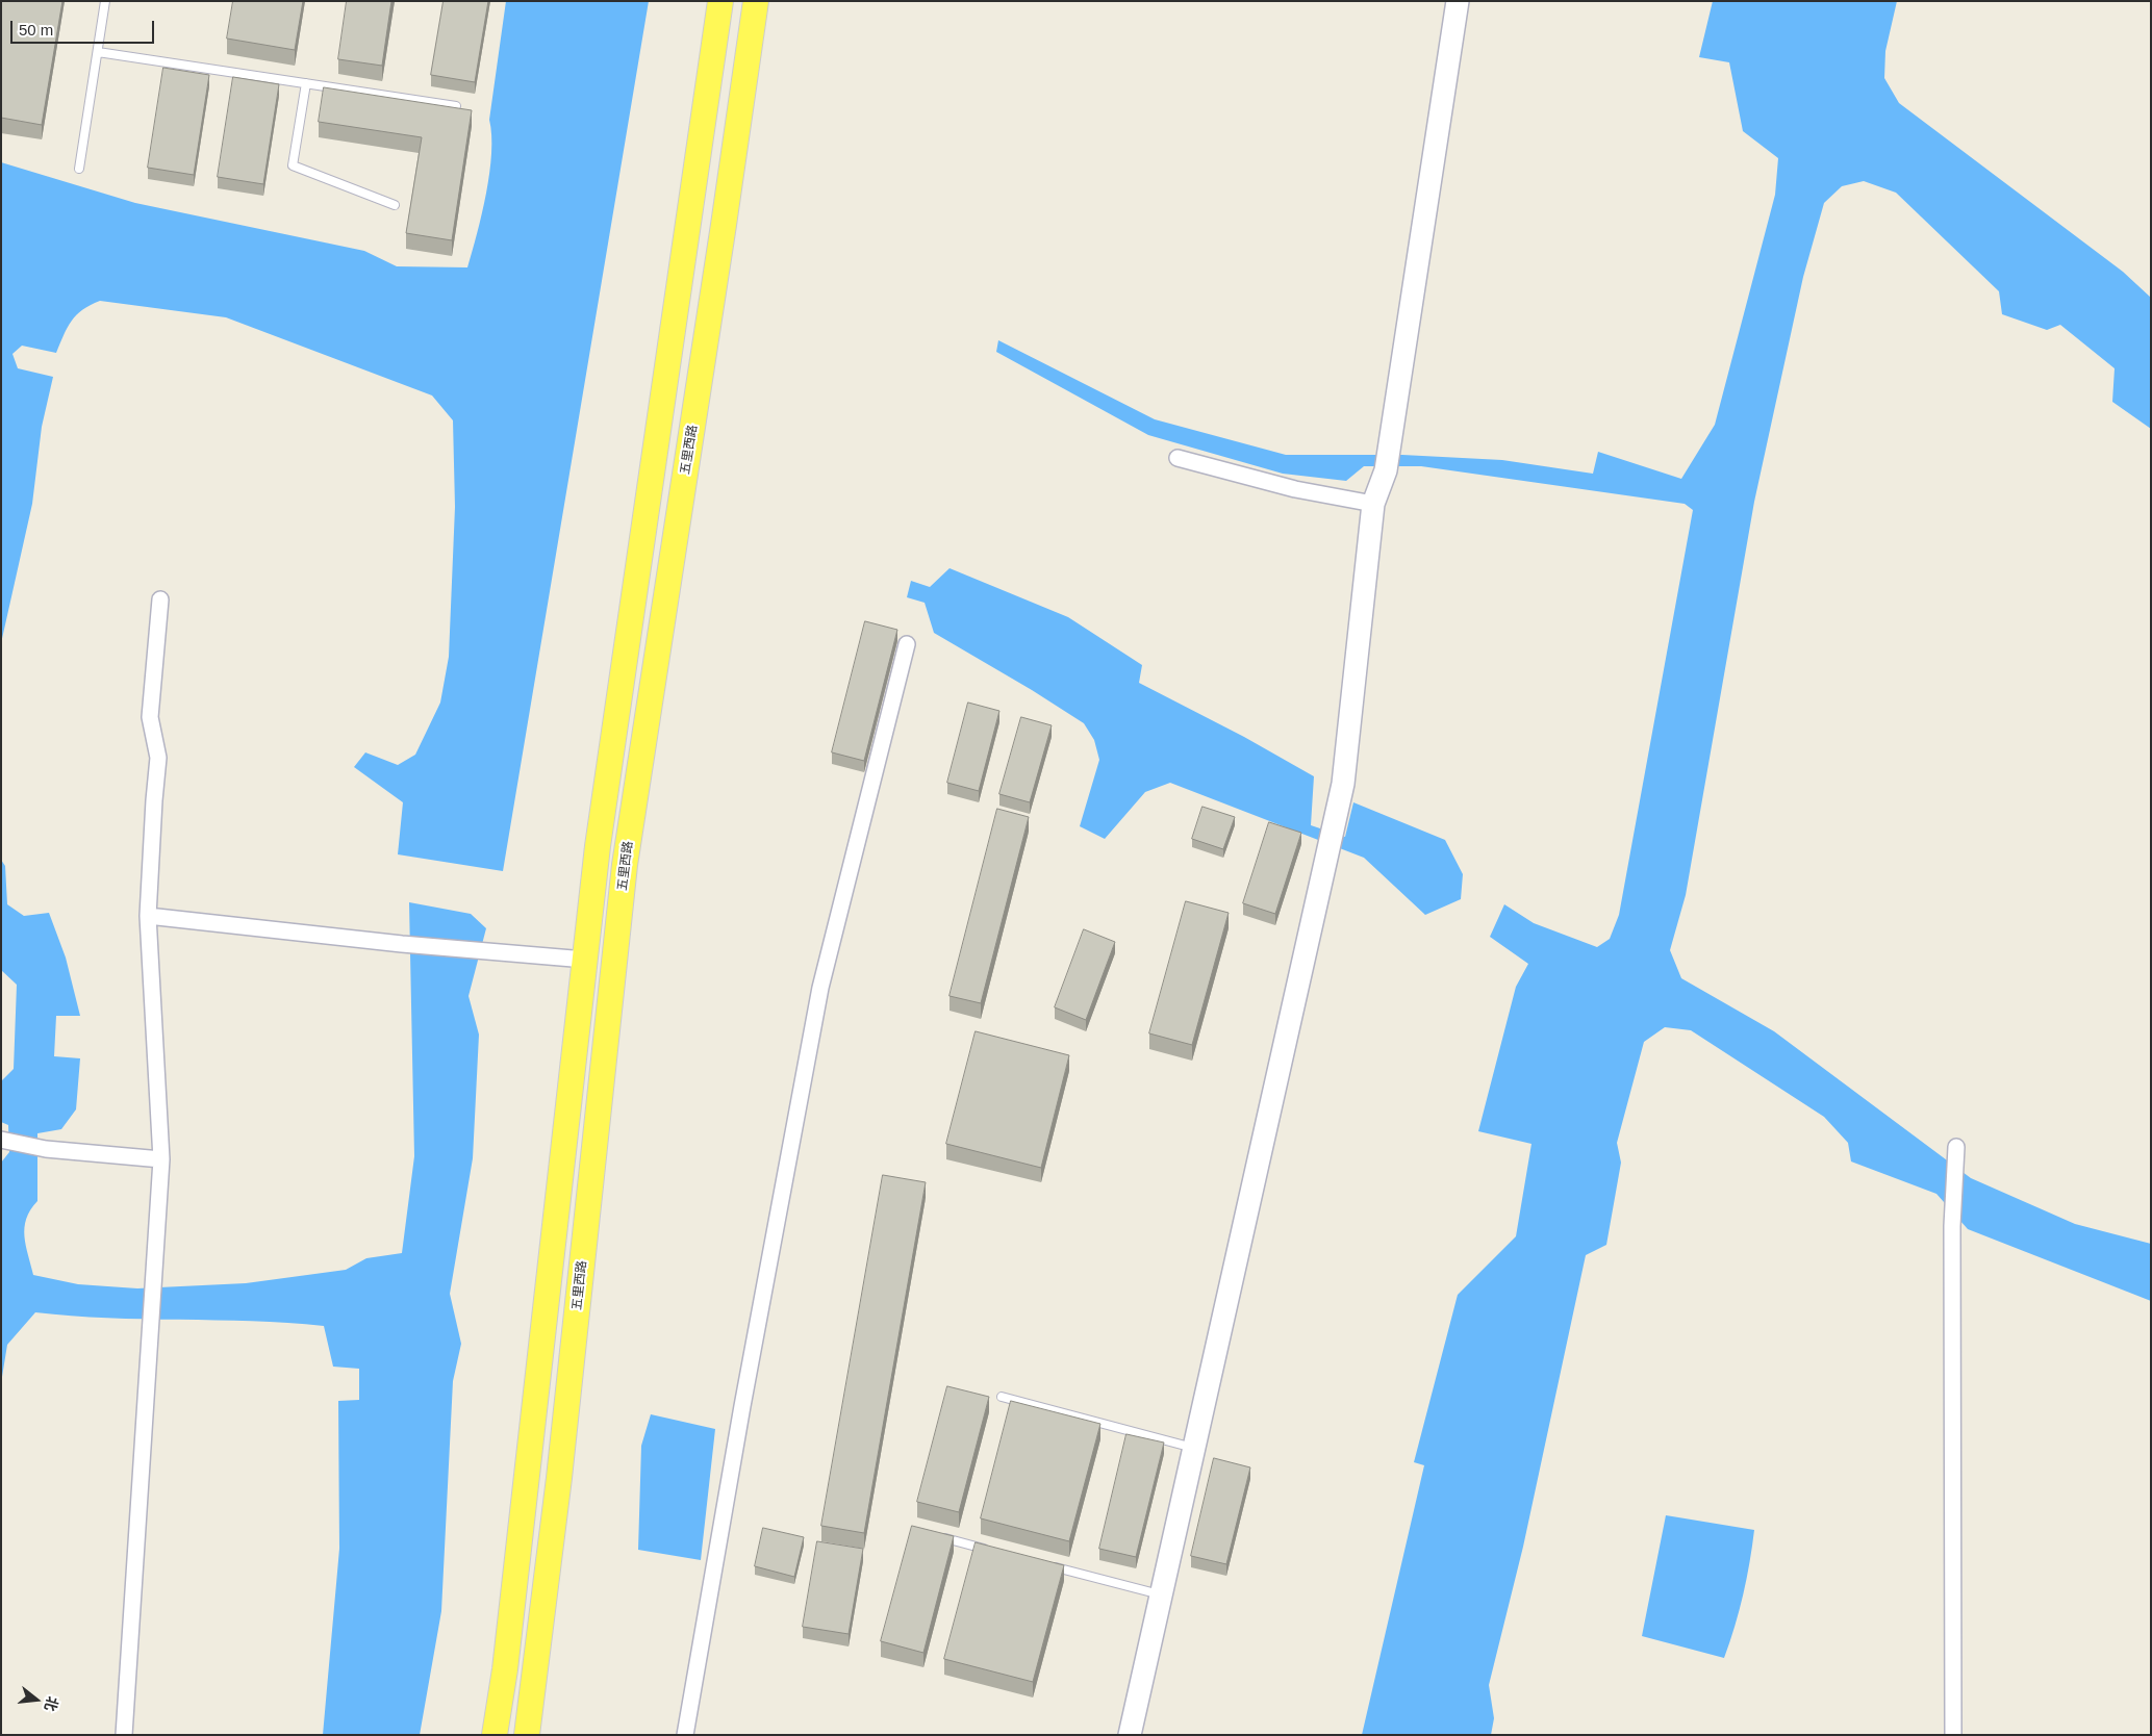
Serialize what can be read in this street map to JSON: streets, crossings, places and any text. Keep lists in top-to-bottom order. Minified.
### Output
{"streets":{"main road":["五里西路"]},"scale_bar":"50 m","north":"right"}
